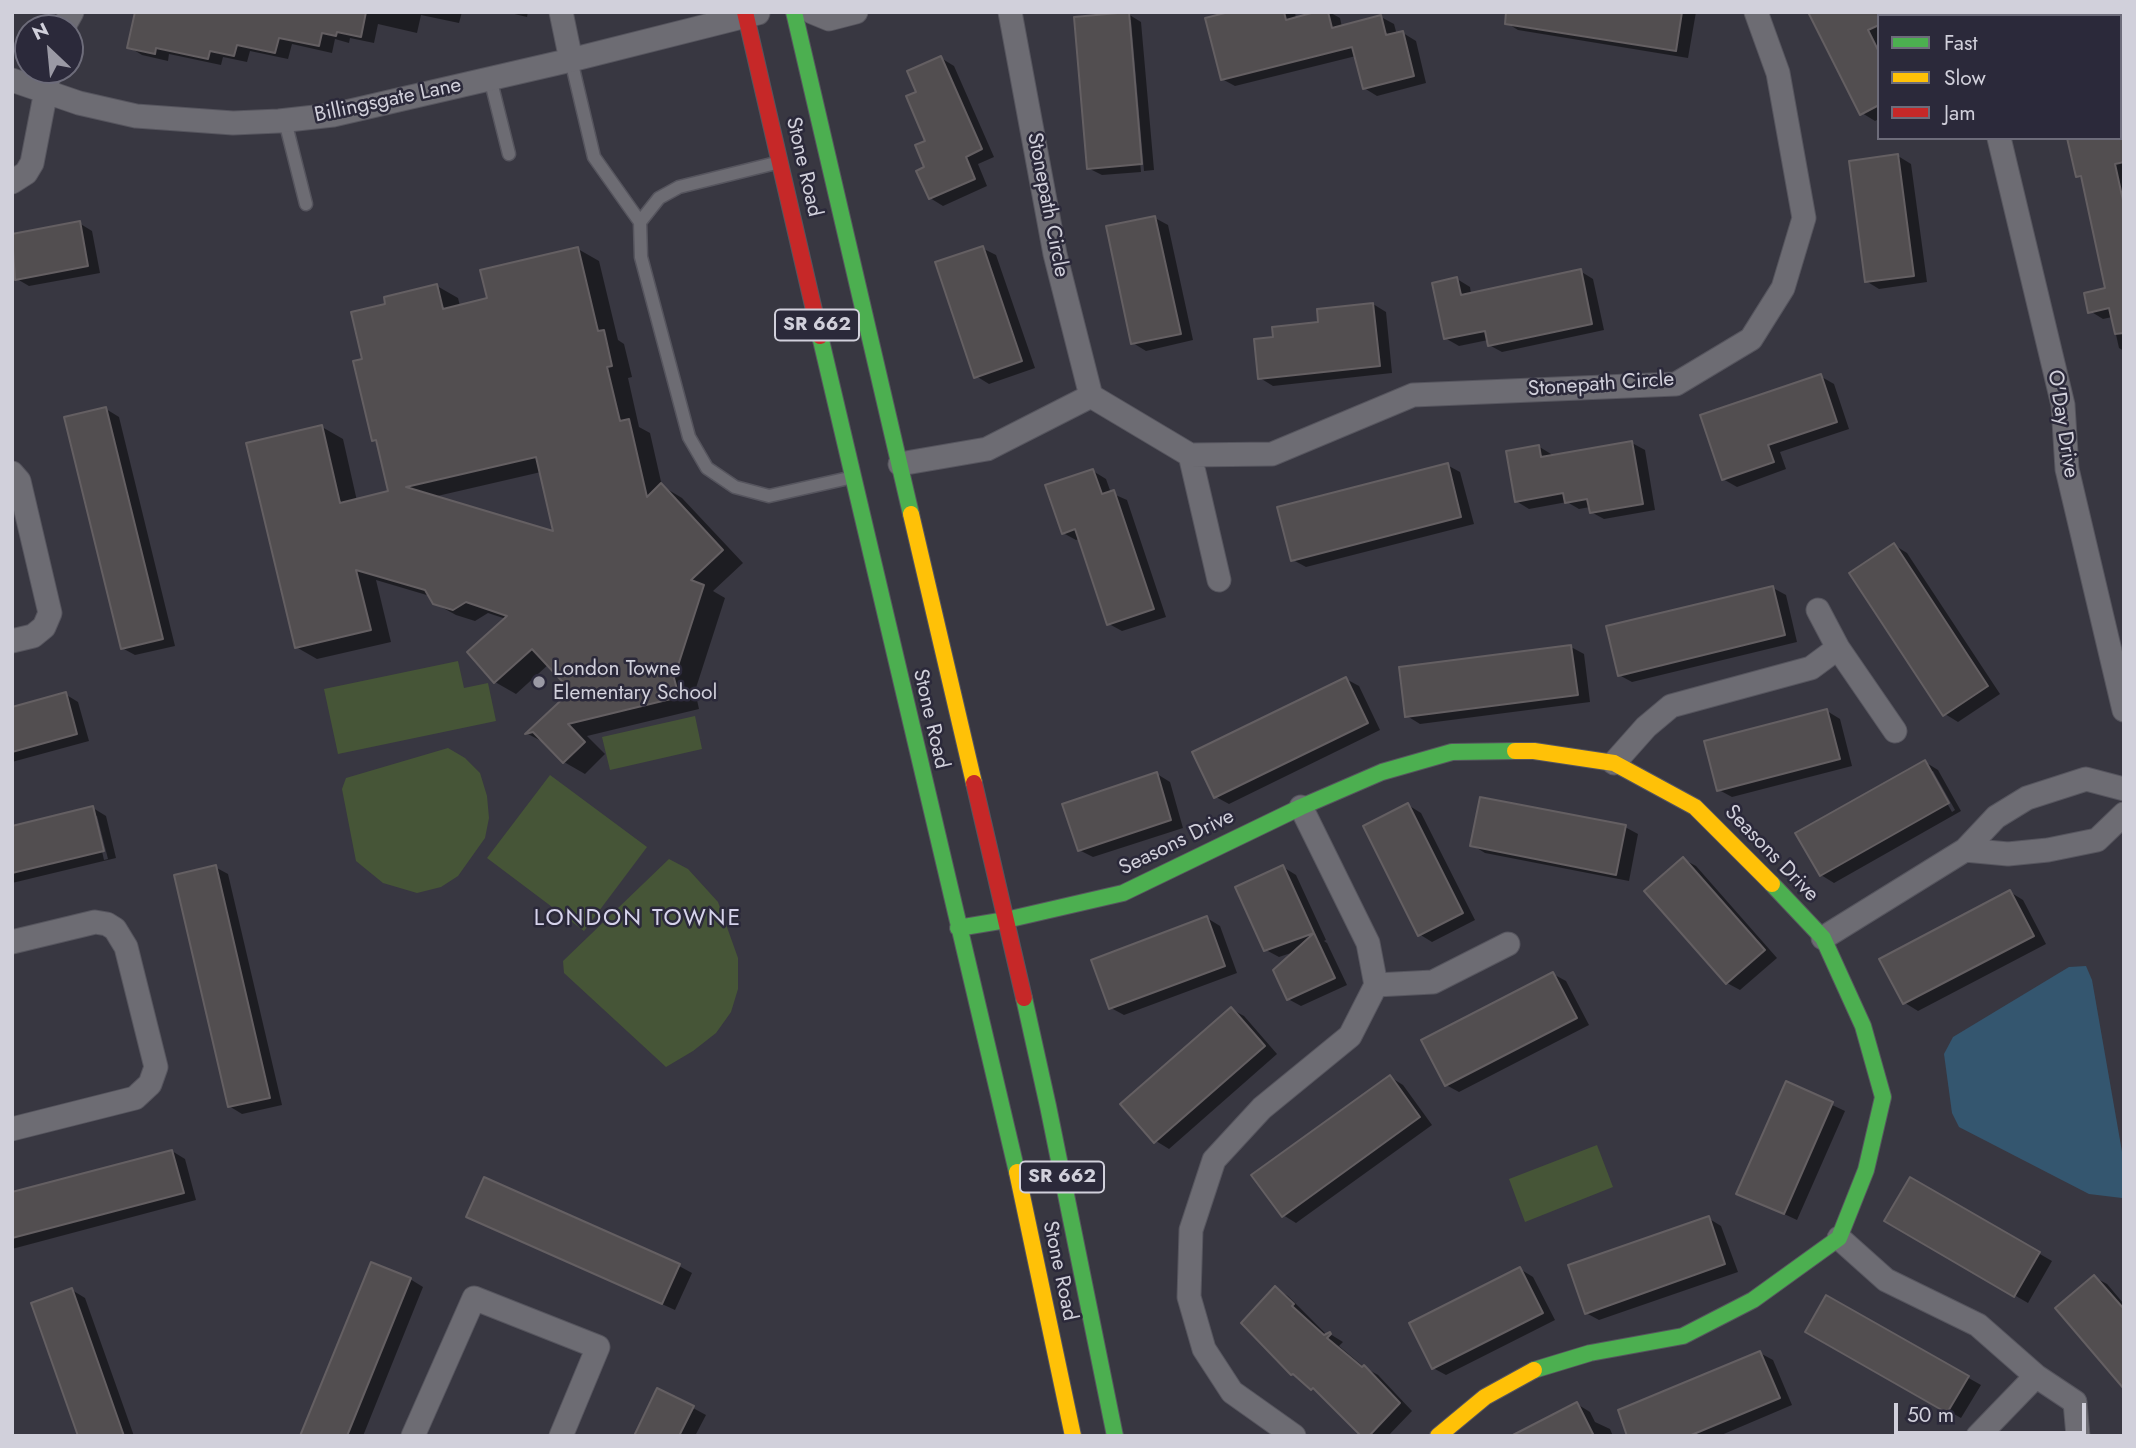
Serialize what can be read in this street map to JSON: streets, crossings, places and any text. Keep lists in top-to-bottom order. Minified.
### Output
{"streets":{"main road":["Stone Road","SR 662","Seasons Drive"],"street":["Billingsgate Lane","Stonepath Circle","O'Day Drive"]},"crossings":[["Billingsgate Lane","Stone Road"],["Stone Road","Seasons Drive"]],"districts":["LONDON TOWNE"],"places":["London Towne Elementary School"],"legend":["Fast","Slow","Jam"],"scale_bar":"50 m","north":"top left"}
